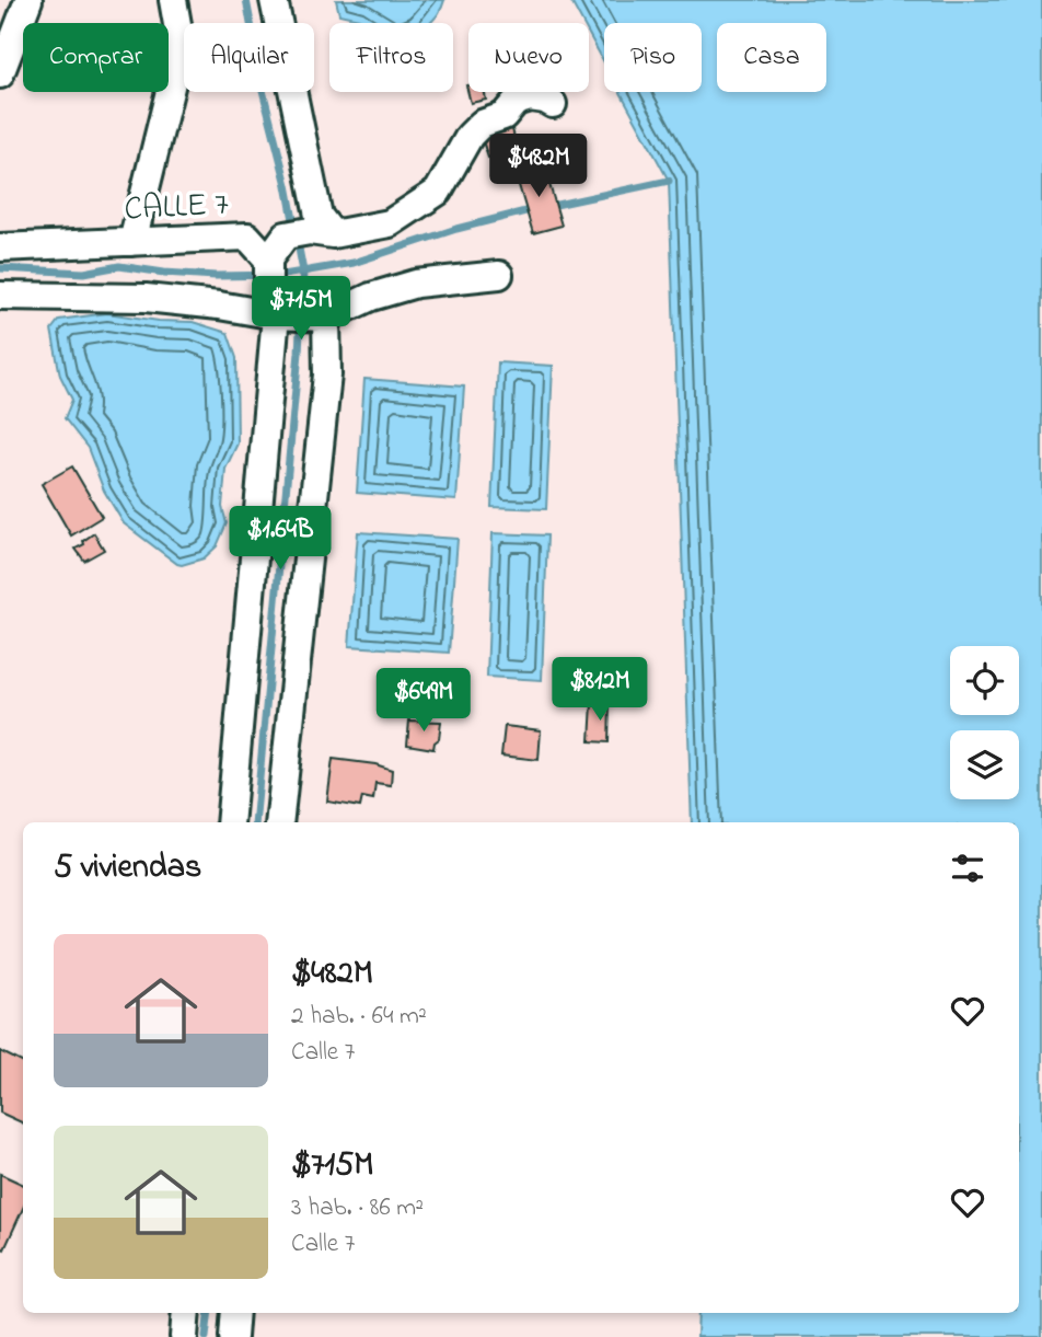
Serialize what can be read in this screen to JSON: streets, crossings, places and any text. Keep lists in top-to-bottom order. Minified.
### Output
{"streets":{"street":["CALLE 7"]},"page":{"chip":["Comprar","Alquilar","Filtros","Nuevo","Piso","Casa"],"price":["$482M","$715M","$1.64B","$812M","$649M"],"heading":"5 viviendas","list":[{"name":"$482M","note":"2 hab. · 64 m² · Calle 7"},{"name":"$715M","note":"3 hab. · 86 m² · Calle 7"}]}}
